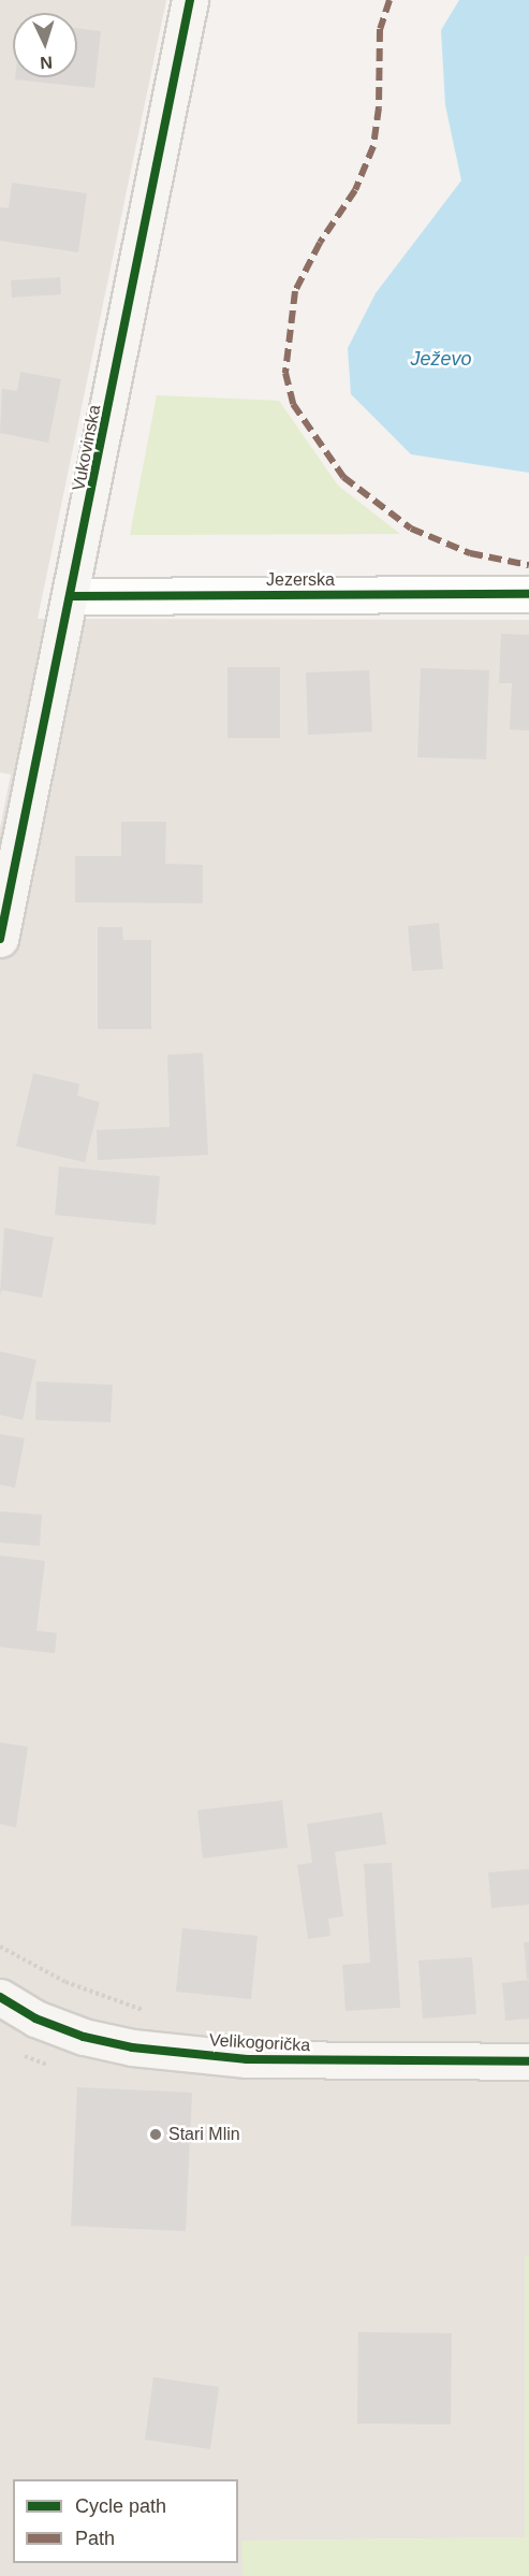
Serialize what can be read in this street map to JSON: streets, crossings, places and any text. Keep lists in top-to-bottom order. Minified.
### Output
{"streets":{"main road":["Vukovinska","Velikogorička"],"street":["Jezerska"]},"crossings":[["Vukovinska","Jezerska"]],"water":["Ježevo"],"places":["Stari Mlin"],"legend":["Cycle path","Path"],"north":"bottom"}
